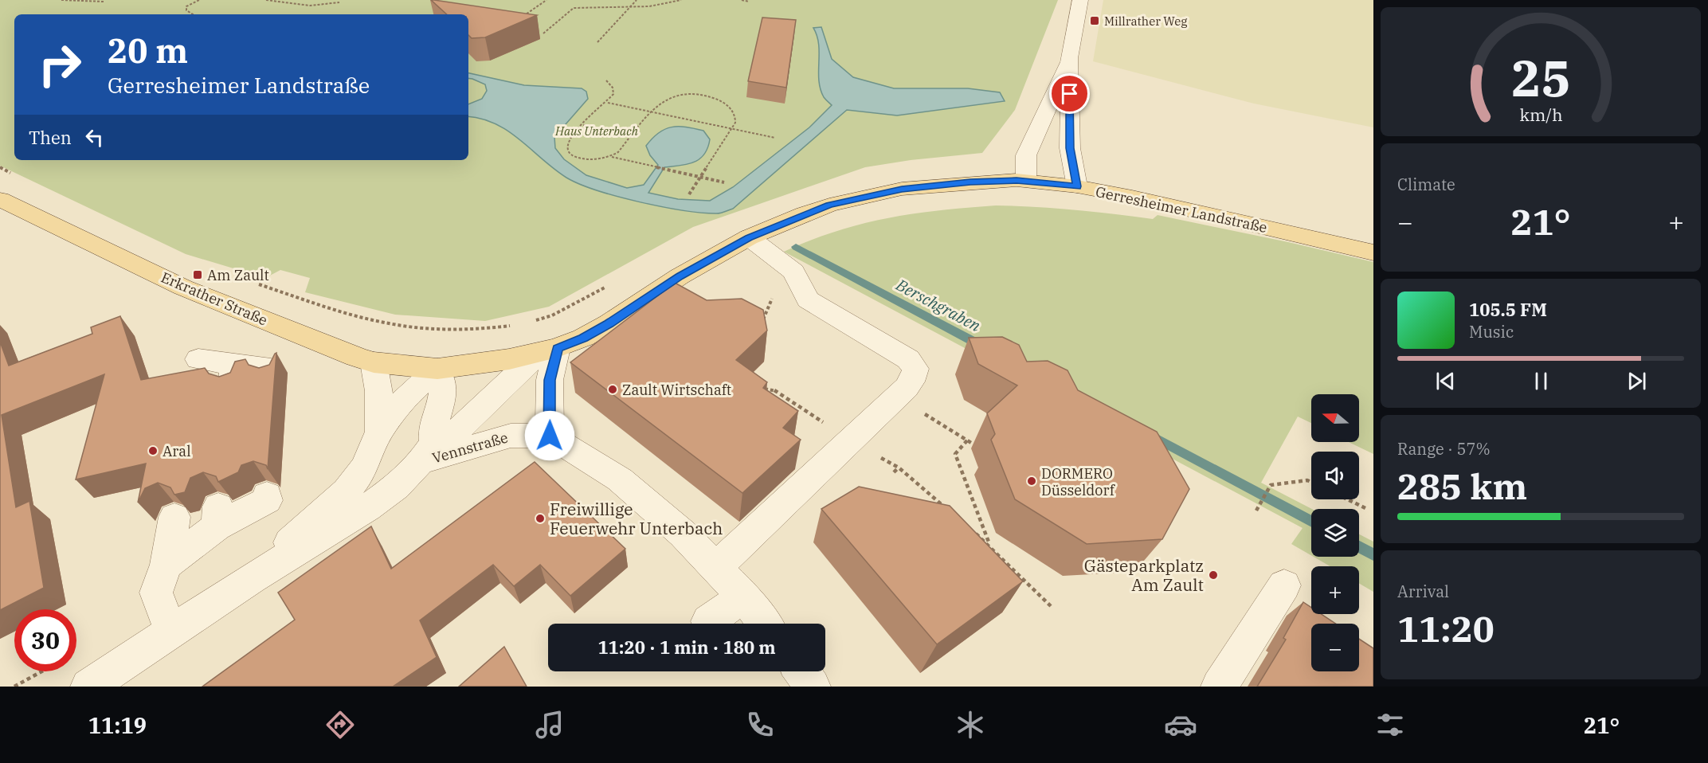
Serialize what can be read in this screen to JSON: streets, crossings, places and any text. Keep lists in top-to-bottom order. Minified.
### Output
{"streets":{"main road":["Gerresheimer Landstraße","Erkrather Straße"],"street":["Vennstraße"]},"crossings":[["Gerresheimer Landstraße","Erkrather Straße"],["Gerresheimer Landstraße","Vennstraße"]],"water":["Berschgraben"],"parks":["Haus Unterbach"],"places":{"transit":["Millrather Weg","Am Zault"],"other":["Zault Wirtschaft","Aral","DORMERO Düsseldorf","Freiwillige Feuerwehr Unterbach","Gästeparkplatz Am Zault"]},"north":"left","page":{"turn":["20 m","Gerresheimer Landstraße"],"then":"Then","tile":["Climate",["Range · 57%","285 km"],["Arrival","11:20"]],"heat":["−","21°","+"],"song":["105.5 FM","Music"],"map_buttons":["+","−"],"limit":"30","trip":"11:20 · 1 min · 180 m","tabs":["11:19","21°"],"gauge":["25","km/h"]}}
